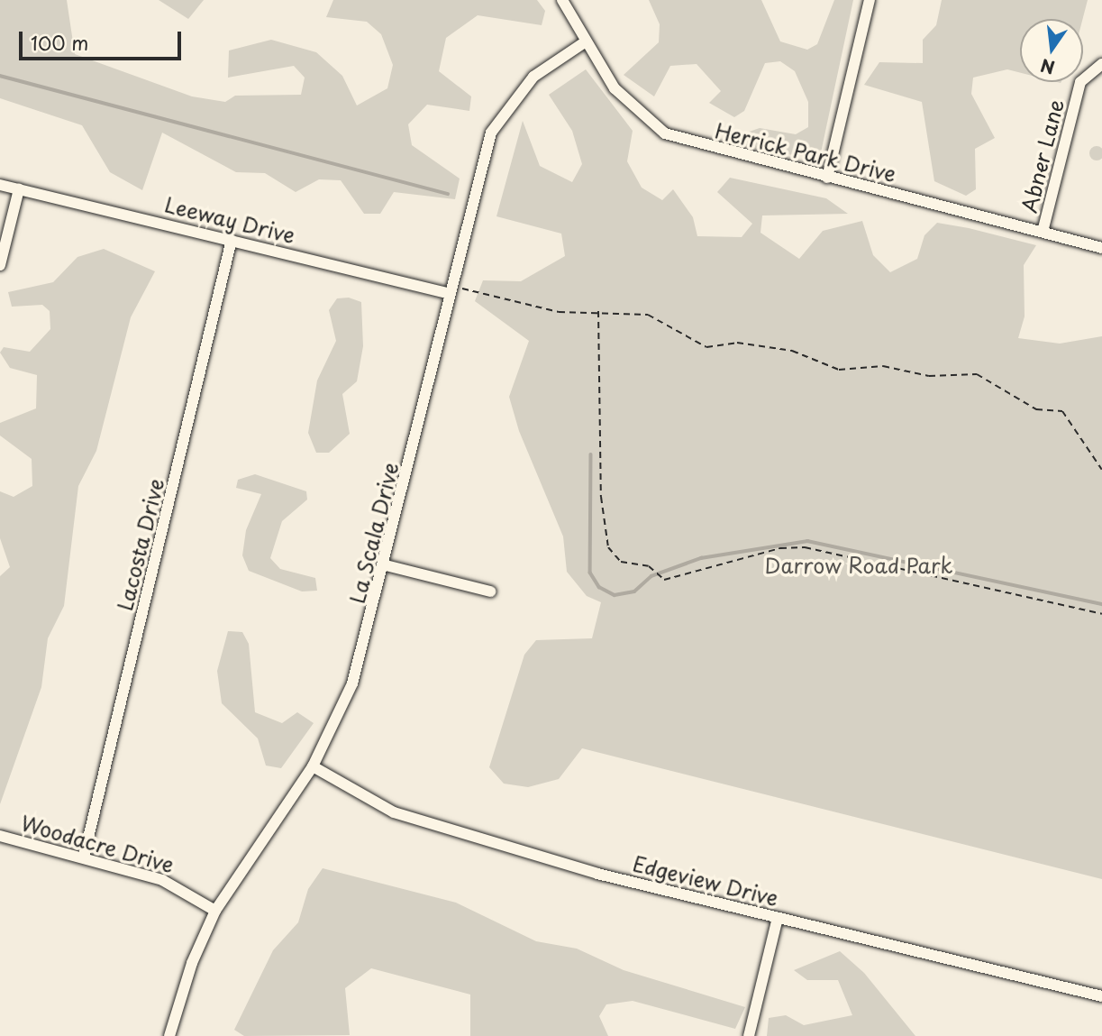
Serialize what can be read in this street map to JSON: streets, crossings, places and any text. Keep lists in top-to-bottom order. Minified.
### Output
{"streets":{"street":["Herrick Park Drive","Abner Lane","Leeway Drive","La Scala Drive","Lacosta Drive","Woodacre Drive","Edgeview Drive"]},"crossings":[["Herrick Park Drive","Abner Lane"],["Herrick Park Drive","La Scala Drive"],["Leeway Drive","La Scala Drive"],["Leeway Drive","Lacosta Drive"],["La Scala Drive","Woodacre Drive"],["La Scala Drive","Edgeview Drive"],["Lacosta Drive","Woodacre Drive"]],"parks":["Darrow Road Park"],"scale_bar":"100 m","north":"bottom"}
